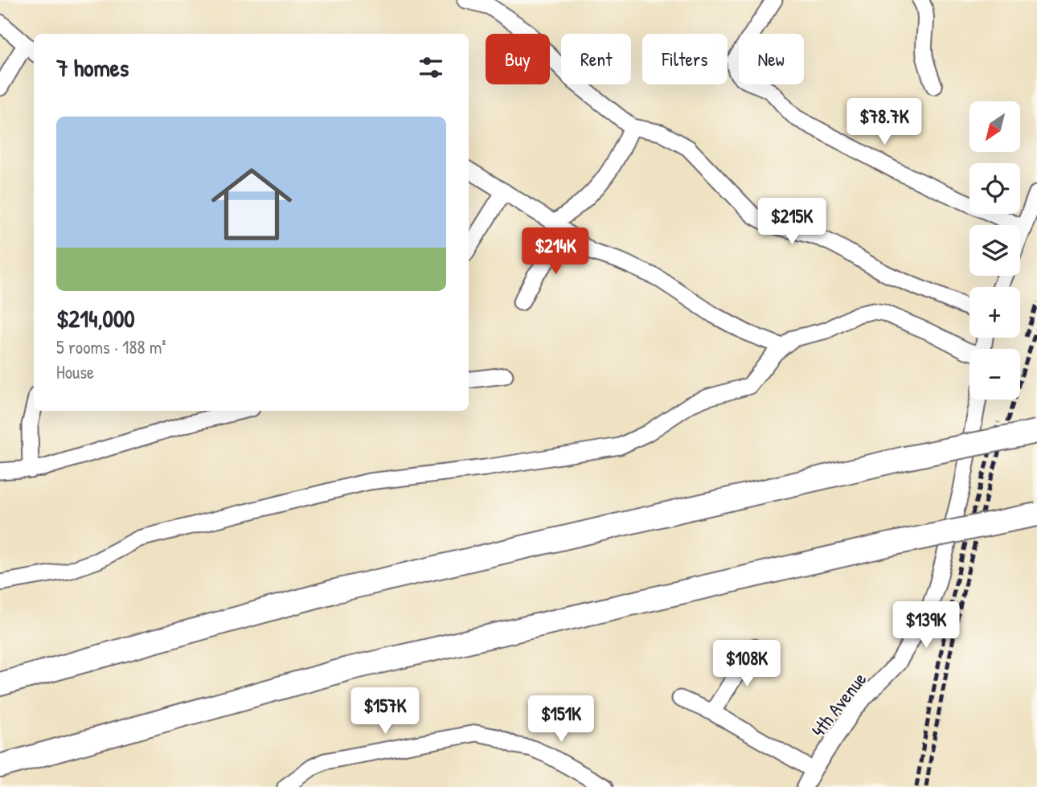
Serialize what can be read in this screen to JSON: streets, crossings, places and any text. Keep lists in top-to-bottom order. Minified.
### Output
{"streets":{"street":["4th Avenue"]},"north":"bottom left","page":{"chip":["Buy","Rent","Filters","New"],"heading":"7 homes","price":["$78.7K","$215K","$214K","$139K","$108K","$157K","$151K"],"map_buttons":["+","−"],"list":[{"name":"$214,000","note":"5 rooms · 188 m² · House"}]}}
